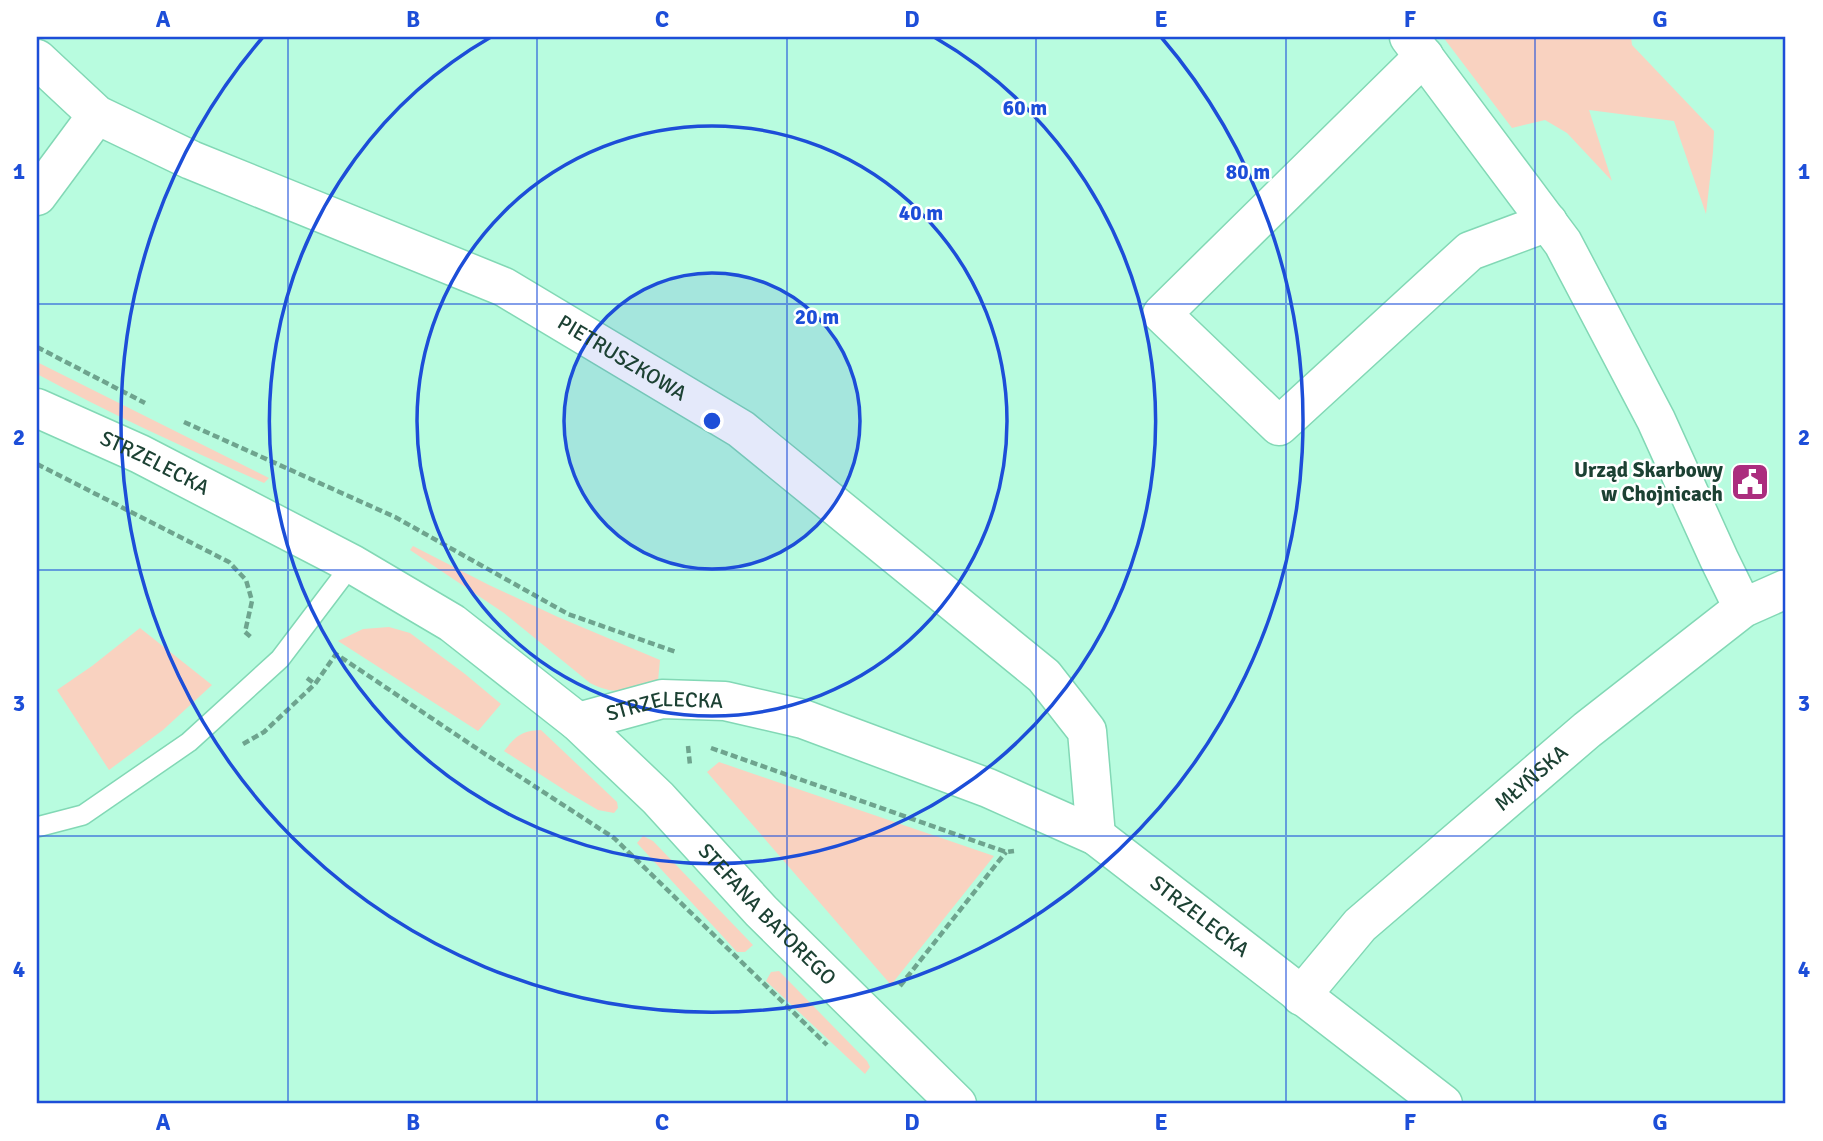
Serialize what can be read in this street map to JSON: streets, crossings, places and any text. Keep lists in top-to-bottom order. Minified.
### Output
{"streets":{"street":["PIETRUSZKOWA","STRZELECKA","MŁYŃSKA","STEFANA BATOREGO"]},"crossings":[["PIETRUSZKOWA","STRZELECKA"],["STRZELECKA","MŁYŃSKA"],["STRZELECKA","STEFANA BATOREGO"]],"places":{"public building":["Urząd Skarbowy w Chojnicach"]},"grid":{"columns":["A","B","C","D","E","F","G"],"rows":["1","2","3","4"]},"rings":["60 m","80 m","40 m","20 m"]}
